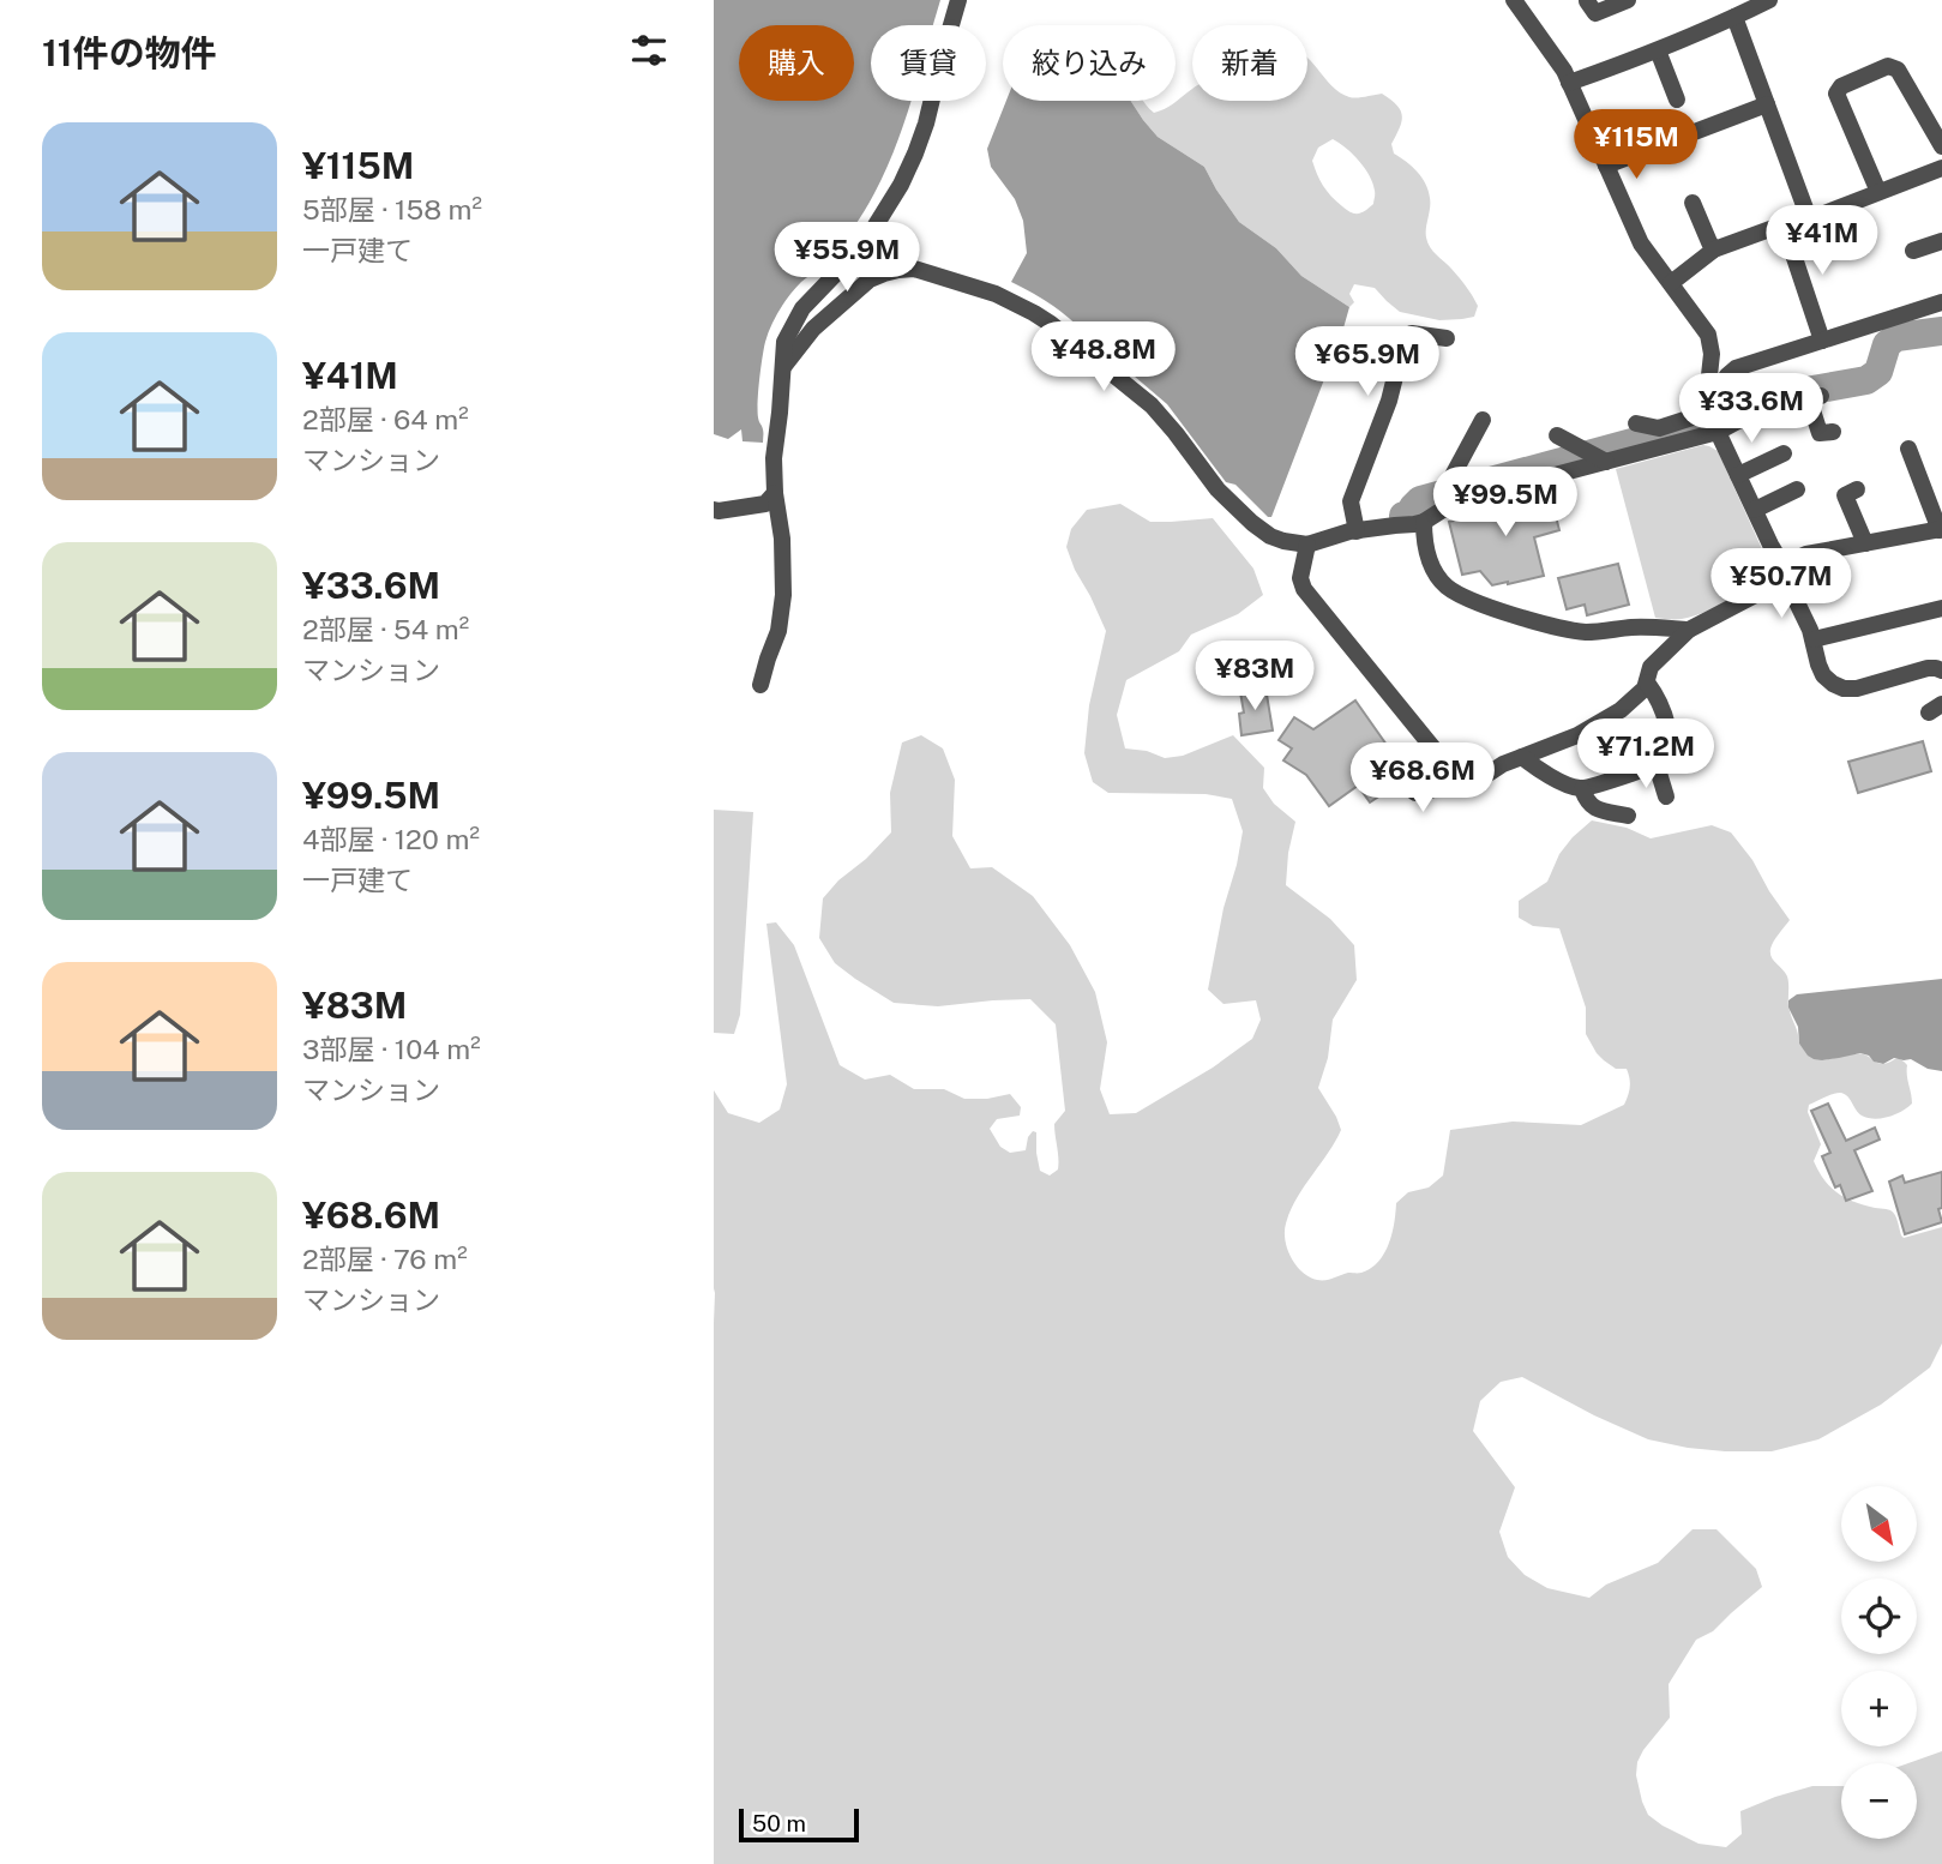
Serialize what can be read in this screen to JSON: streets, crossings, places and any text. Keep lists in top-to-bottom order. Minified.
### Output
{"scale_bar":"50 m","north":"bottom right","page":{"heading":"11件の物件","chip":["購入","賃貸","絞り込み","新着"],"list":[{"name":"¥115M","note":"5部屋 · 158 m² · 一戸建て"},{"name":"¥41M","note":"2部屋 · 64 m² · マンション"},{"name":"¥33.6M","note":"2部屋 · 54 m² · マンション"},{"name":"¥99.5M","note":"4部屋 · 120 m² · 一戸建て"},{"name":"¥83M","note":"3部屋 · 104 m² · マンション"},{"name":"¥68.6M","note":"2部屋 · 76 m² · マンション"}],"price":["¥115M","¥41M","¥55.9M","¥48.8M","¥65.9M","¥33.6M","¥99.5M","¥50.7M","¥83M","¥71.2M","¥68.6M"],"map_buttons":["+","−"],"scale":"50 m"}}
